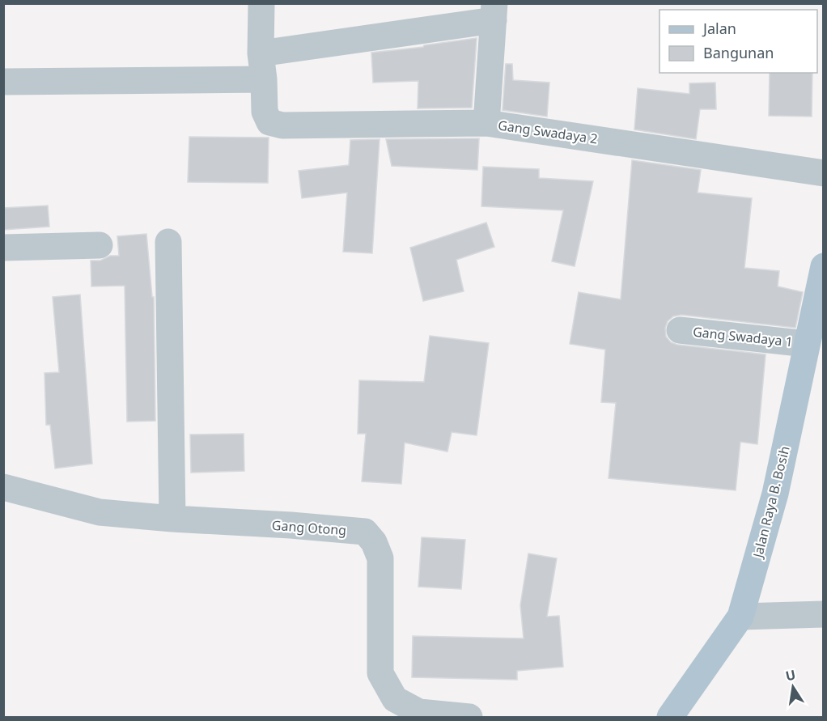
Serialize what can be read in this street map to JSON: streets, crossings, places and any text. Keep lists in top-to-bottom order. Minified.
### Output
{"streets":{"main road":["Jalan Raya B. Bosih"],"street":["Gang Swadaya 2","Gang Swadaya 1","Gang Otong"]},"crossings":[["Gang Swadaya 1","Jalan Raya B. Bosih"]],"legend":["Jalan","Bangunan"],"north":"top"}
